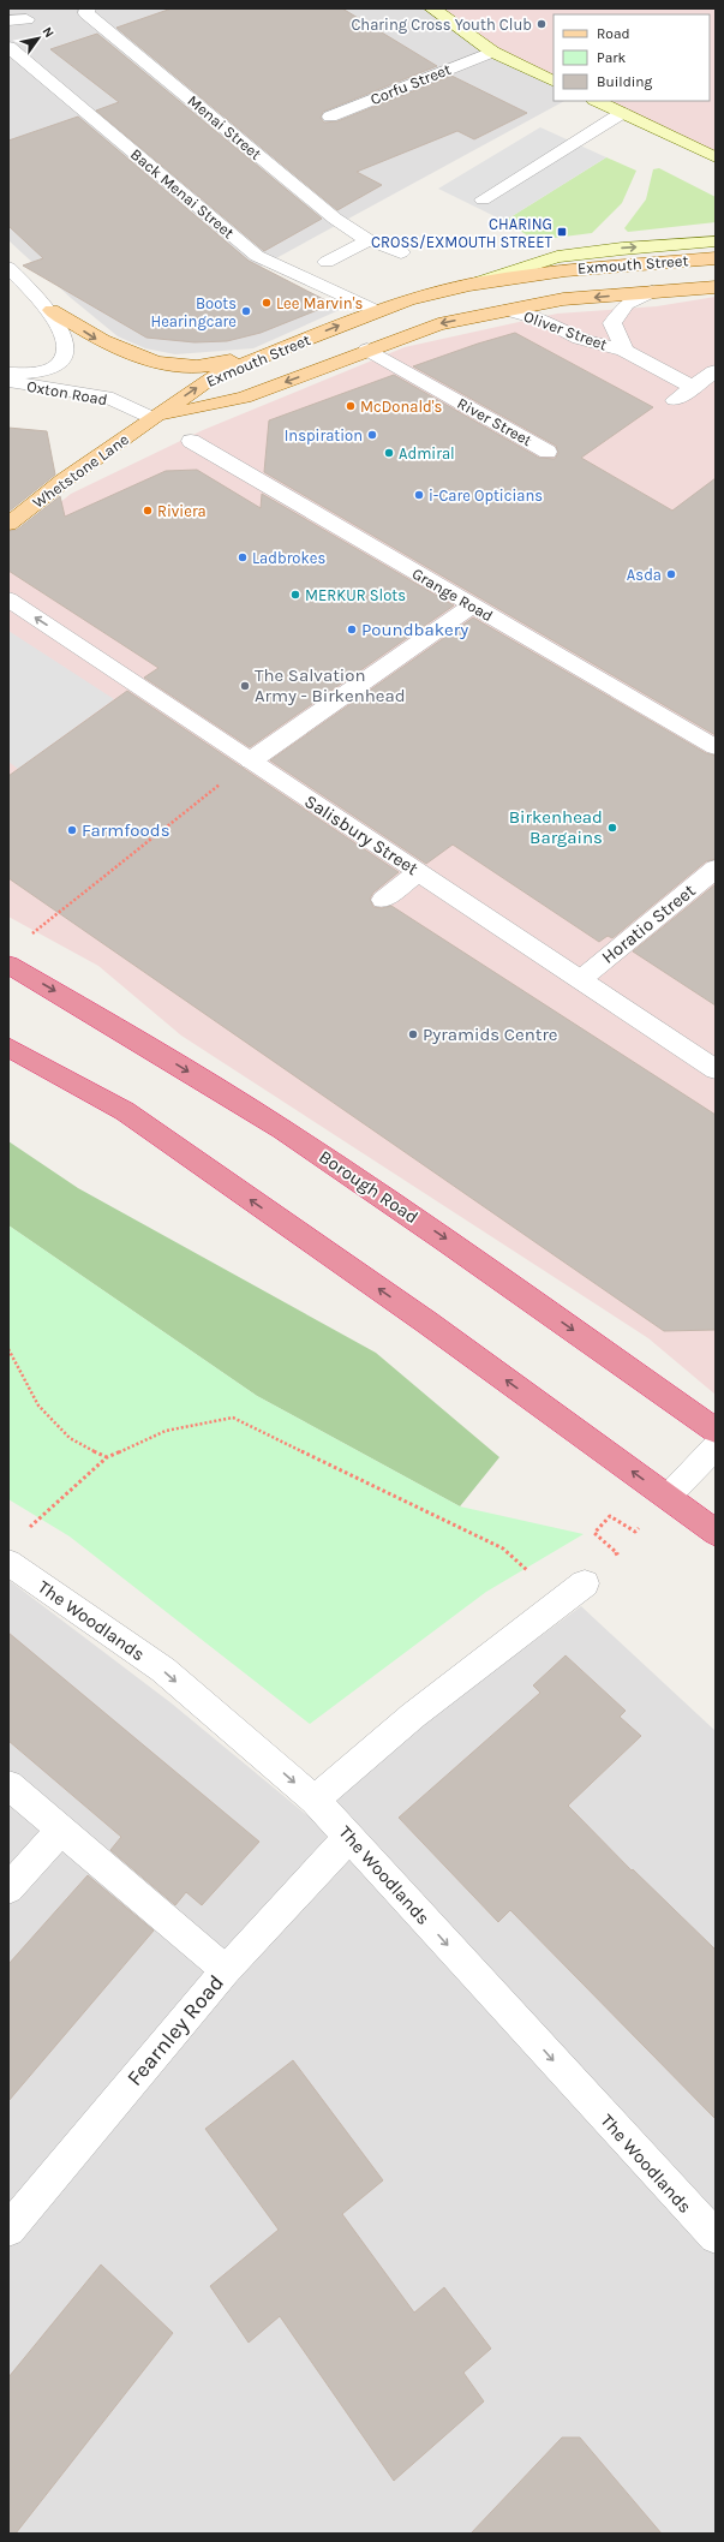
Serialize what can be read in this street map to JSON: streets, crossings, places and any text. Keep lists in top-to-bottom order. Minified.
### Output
{"streets":{"highway":["Borough Road"],"main road":["Exmouth Street","Whetstone Lane"],"street":["Corfu Street","Menai Street","Back Menai Street","Oliver Street","Oxton Road","River Street","Grange Road","Salisbury Street","Horatio Street","The Woodlands","Fearnley Road"]},"crossings":[["Back Menai Street","Exmouth Street"],["Exmouth Street","Oliver Street"],["Exmouth Street","Oxton Road"],["Exmouth Street","River Street"],["Exmouth Street","Whetstone Lane"],["Oxton Road","Whetstone Lane"],["Salisbury Street","Horatio Street"],["The Woodlands","Fearnley Road"]],"one_way":["The Woodlands"],"places":{"other":["Charing Cross Youth Club","Lee Marvin's","Boots Hearingcare","McDonald's","Inspiration","Admiral","i-Care Opticians","Riviera","Ladbrokes","Asda","MERKUR Slots","Poundbakery","The Salvation Army - Birkenhead","Birkenhead Bargains","Farmfoods","Pyramids Centre"],"transit":["CHARING CROSS/EXMOUTH STREET"]},"legend":["Road","Park","Building"],"north":"top right"}
